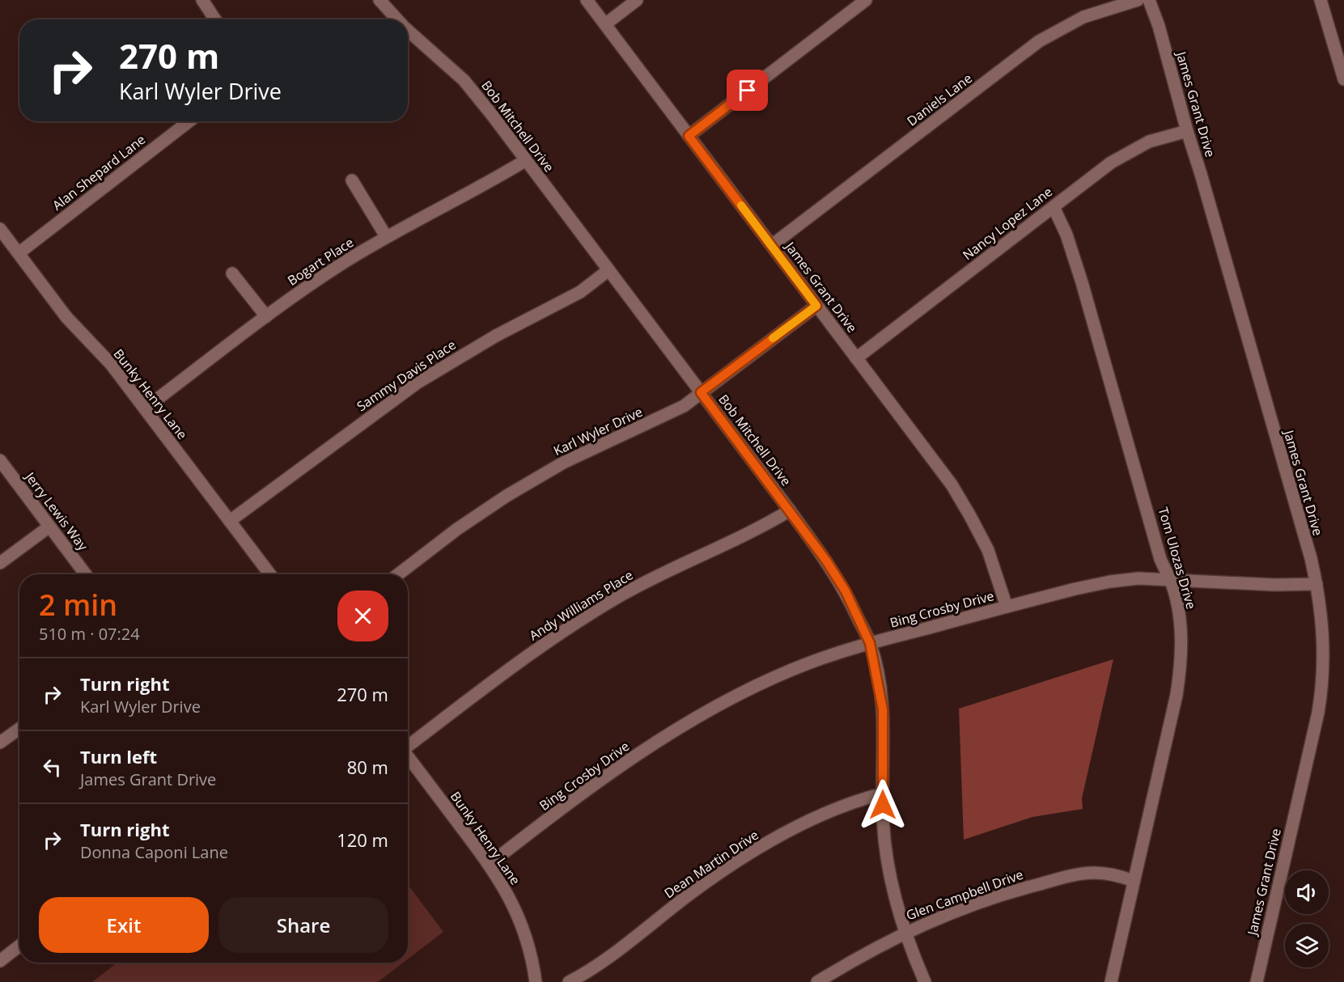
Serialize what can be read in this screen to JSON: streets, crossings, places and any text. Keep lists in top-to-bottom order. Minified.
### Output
{"streets":{"street":["Daniels Lane","James Grant Drive","Bob Mitchell Drive","Alan Shepard Lane","Nancy Lopez Lane","Bogart Place","Sammy Davis Place","Bunky Henry Lane","Karl Wyler Drive","Jerry Lewis Way","Tom Ulozas Drive","Andy Williams Place","Bing Crosby Drive","Dean Martin Drive","Glen Campbell Drive"]},"crossings":[["Daniels Lane","James Grant Drive"],["James Grant Drive","Nancy Lopez Lane"],["James Grant Drive","Karl Wyler Drive"],["James Grant Drive","Bing Crosby Drive"],["Bob Mitchell Drive","Bogart Place"],["Bob Mitchell Drive","Sammy Davis Place"],["Bob Mitchell Drive","Karl Wyler Drive"],["Bob Mitchell Drive","Andy Williams Place"],["Bob Mitchell Drive","Bing Crosby Drive"],["Bob Mitchell Drive","Dean Martin Drive"],["Bob Mitchell Drive","Glen Campbell Drive"],["Alan Shepard Lane","Bunky Henry Lane"],["Nancy Lopez Lane","Tom Ulozas Drive"],["Bogart Place","Bunky Henry Lane"],["Sammy Davis Place","Bunky Henry Lane"],["Bunky Henry Lane","Bing Crosby Drive"],["Tom Ulozas Drive","Bing Crosby Drive"],["Tom Ulozas Drive","Glen Campbell Drive"]],"page":{"turn":["270 m","Karl Wyler Drive"],"heading":["2 min","510 m · 07:24"],"list":[{"name":"Turn right","note":"Karl Wyler Drive","value":"270 m"},{"name":"Turn left","note":"James Grant Drive","value":"80 m"},{"name":"Turn right","note":"Donna Caponi Lane","value":"120 m"}],"buttons":["Exit","Share"]}}
